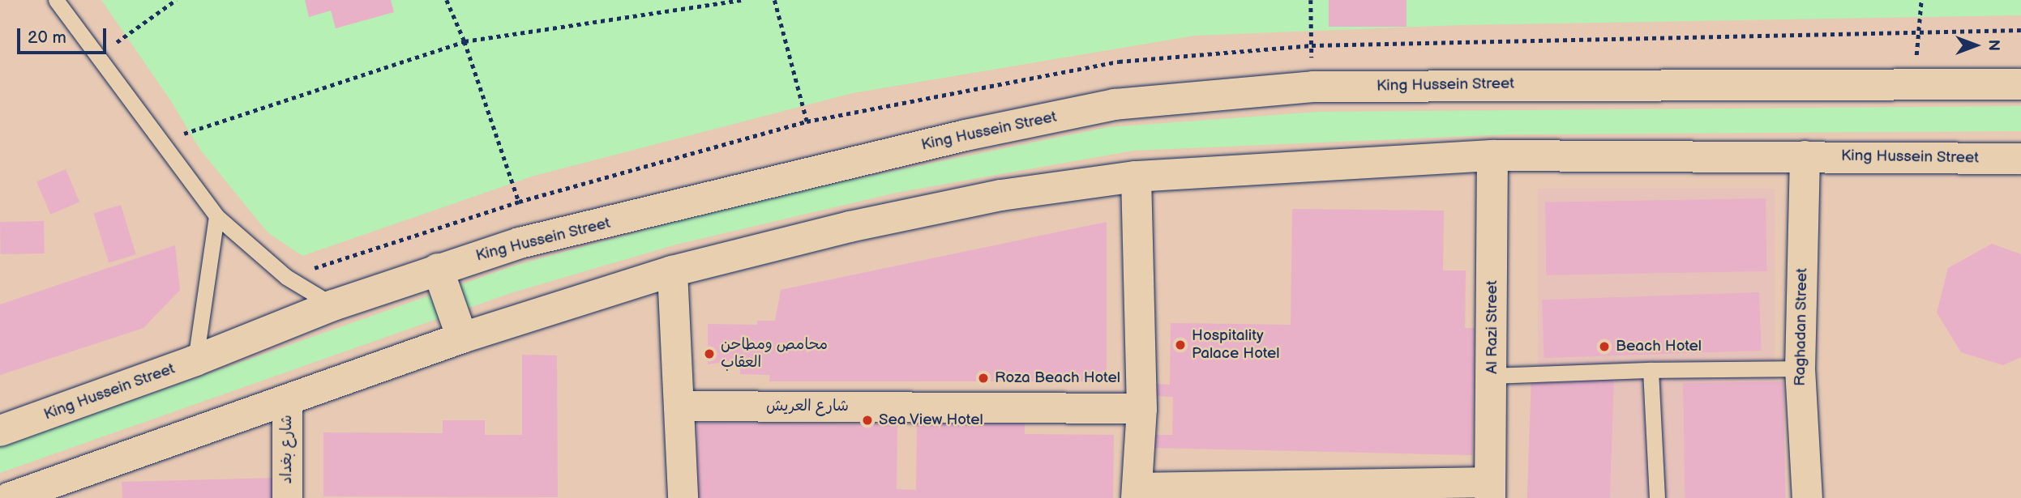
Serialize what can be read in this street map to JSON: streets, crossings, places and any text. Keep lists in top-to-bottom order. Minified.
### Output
{"streets":{"main road":["King Hussein Street","Al Razi Street"],"street":["Raghadan Street","شارع العريش","شارع بغداد"]},"crossings":[["King Hussein Street","Al Razi Street"],["King Hussein Street","Raghadan Street"],["King Hussein Street","شارع بغداد"]],"places":["Hospitality Palace Hotel","Beach Hotel","محامص ومطاحن العقاب","Roza Beach Hotel","Sea View Hotel"],"scale_bar":"20 m","north":"right"}
